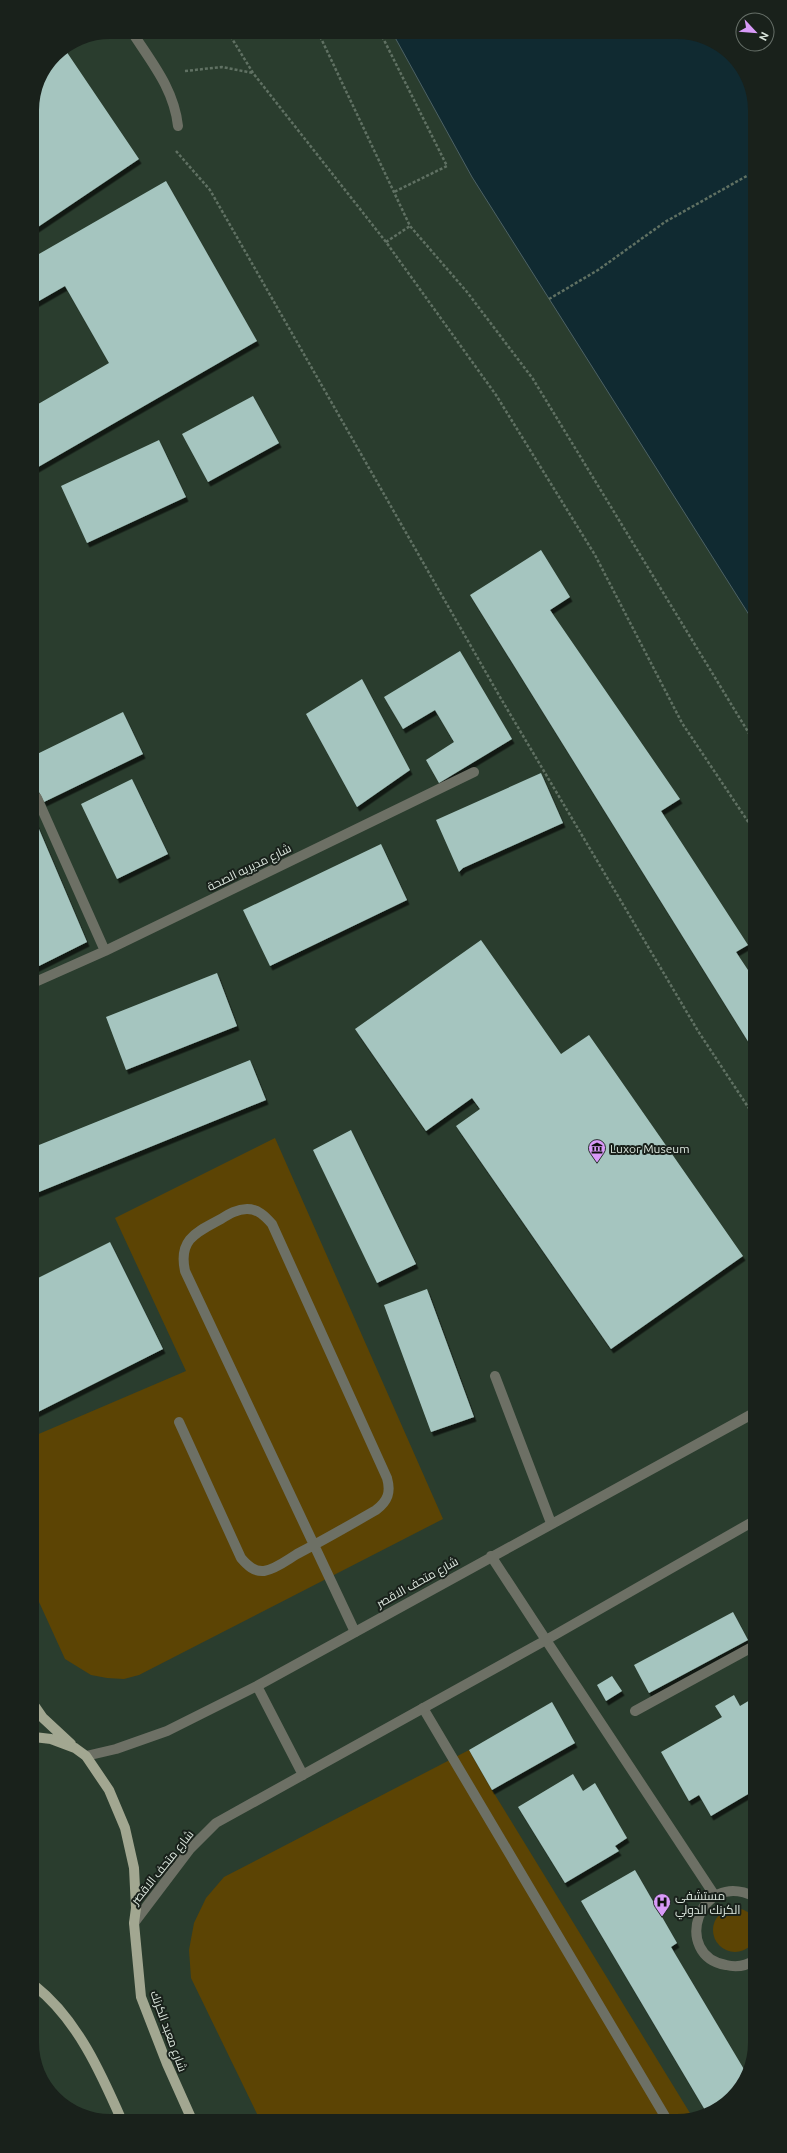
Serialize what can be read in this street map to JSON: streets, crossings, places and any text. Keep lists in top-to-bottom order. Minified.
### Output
{"streets":{"main road":["شارع معبد الكرنك"],"street":["شارع مديريه الصحة","شارع متحف الاقصر"]},"crossings":[["شارع متحف الاقصر","شارع معبد الكرنك"]],"places":{"museum":["Luxor Museum"],"hospital":["مستشفى الكرنك الدولي"]},"north":"bottom right"}
